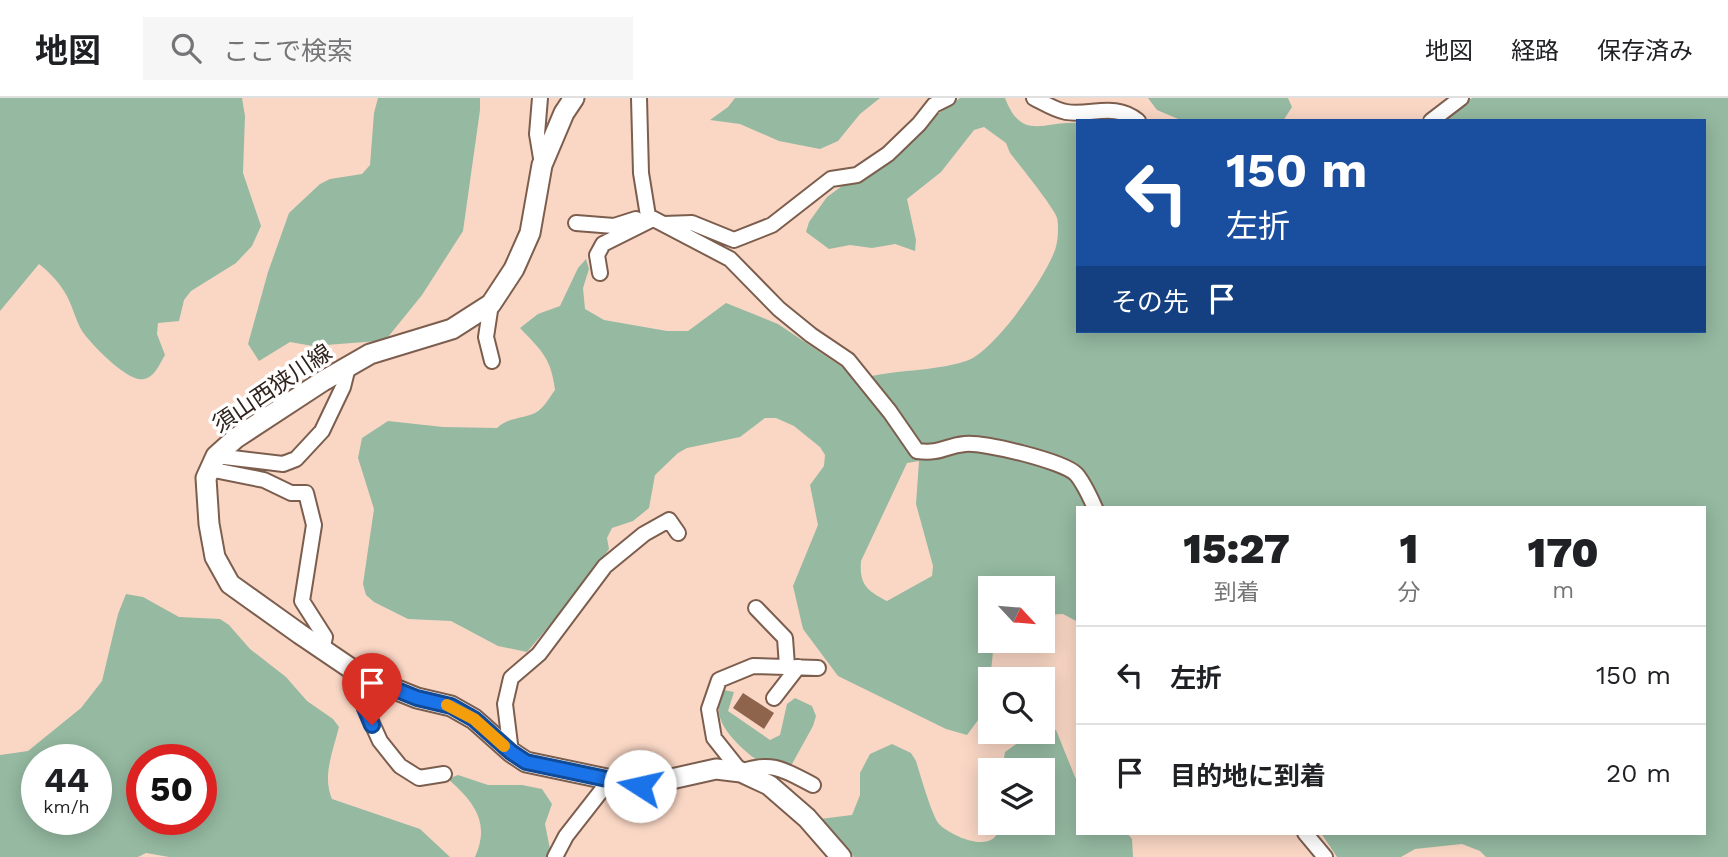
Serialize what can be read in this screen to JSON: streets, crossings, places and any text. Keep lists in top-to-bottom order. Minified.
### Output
{"streets":{"main road":["須山西狭川線"]},"north":"bottom right","page":{"header":"地図","search":"ここで検索","nav":["地図","経路","保存済み"],"turn":["150 m","左折"],"then":"その先","eta":["15:27","到着","1","分","170","m"],"list":[{"name":"左折","value":"150 m"},{"name":"目的地に到着","value":"20 m"}],"speed":"44 km/h","limit":"50"}}
